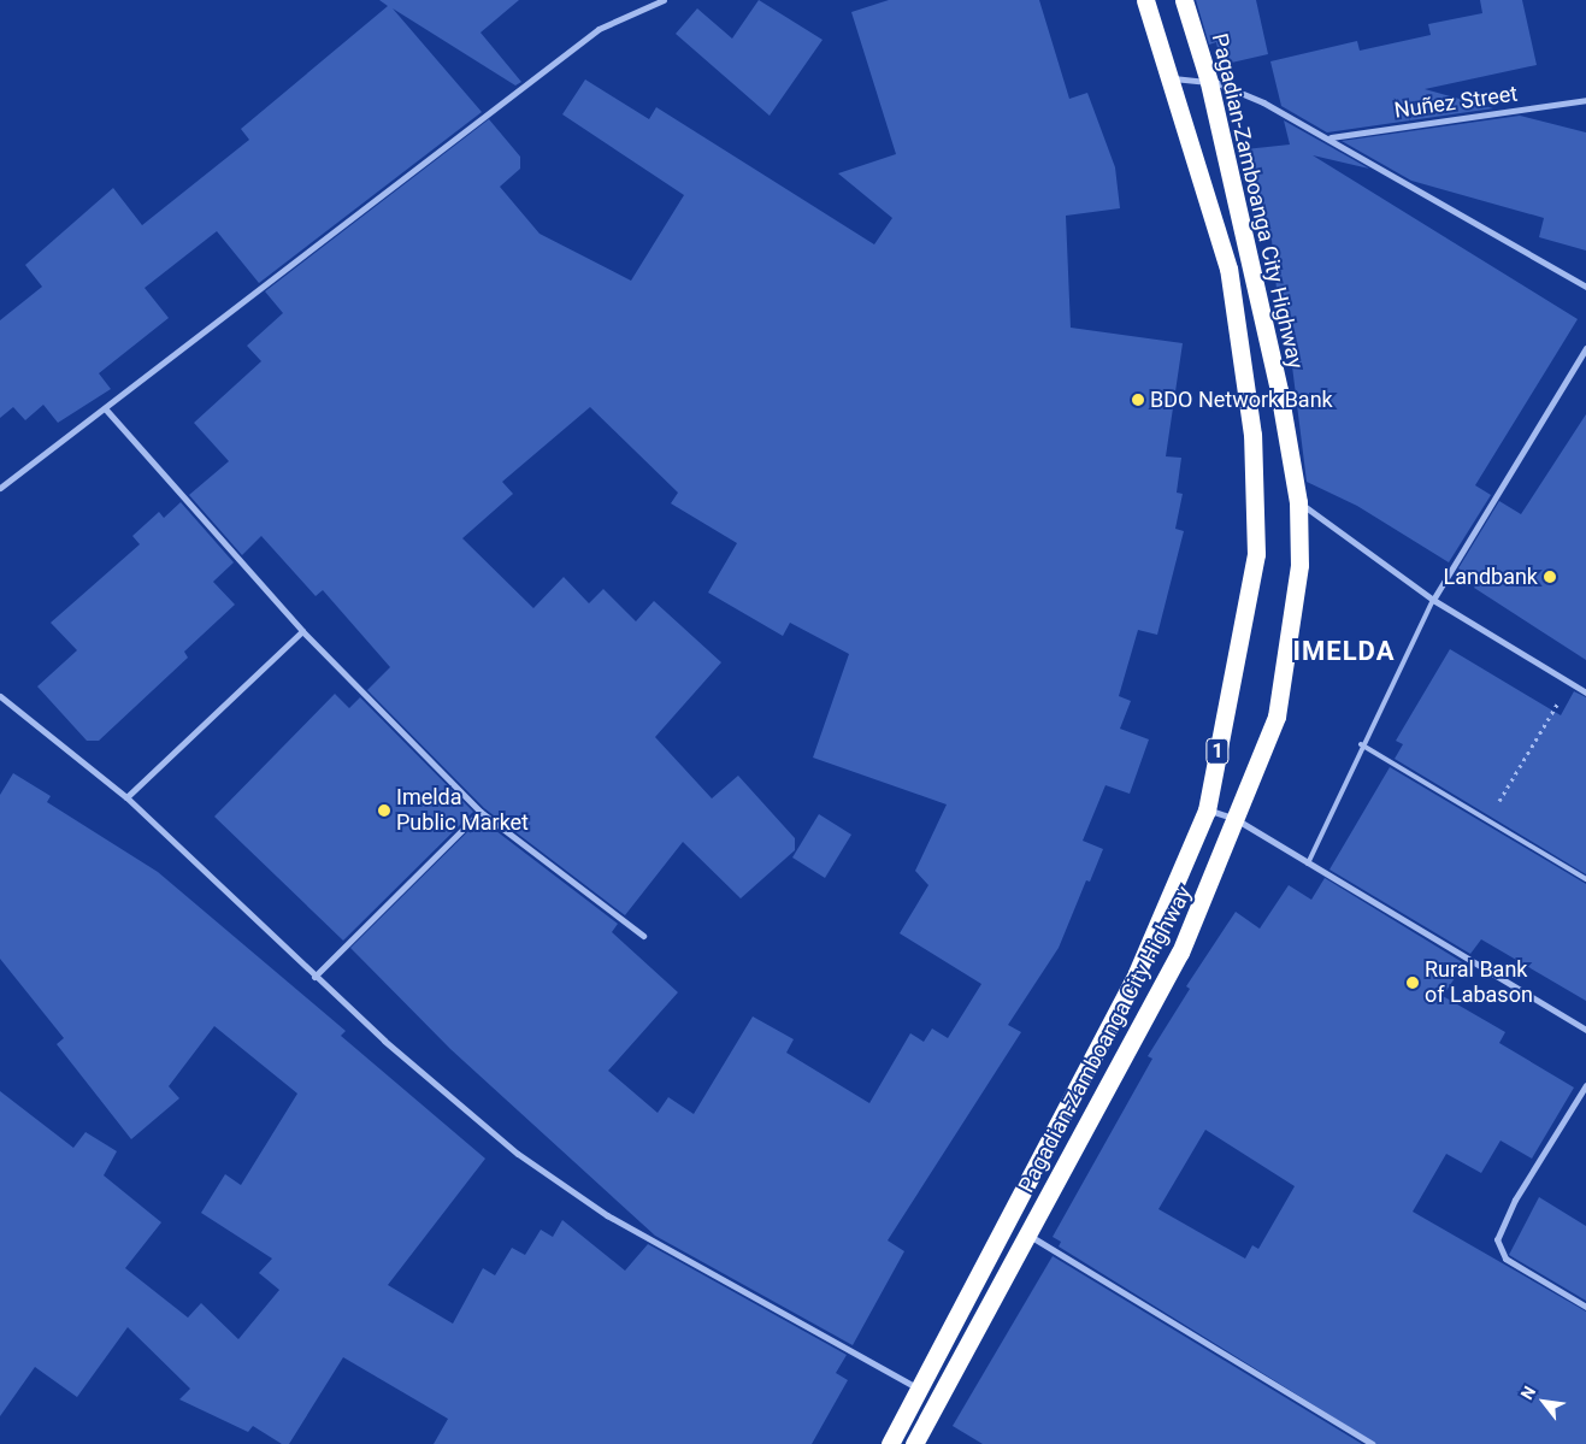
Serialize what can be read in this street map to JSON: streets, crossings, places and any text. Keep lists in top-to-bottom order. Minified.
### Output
{"streets":{"highway":["Pagadian-Zamboanga City Highway","1"],"street":["Nuñez Street"]},"districts":["IMELDA"],"places":["BDO Network Bank","Landbank","Imelda Public Market","Rural Bank of Labason"],"north":"top left"}
